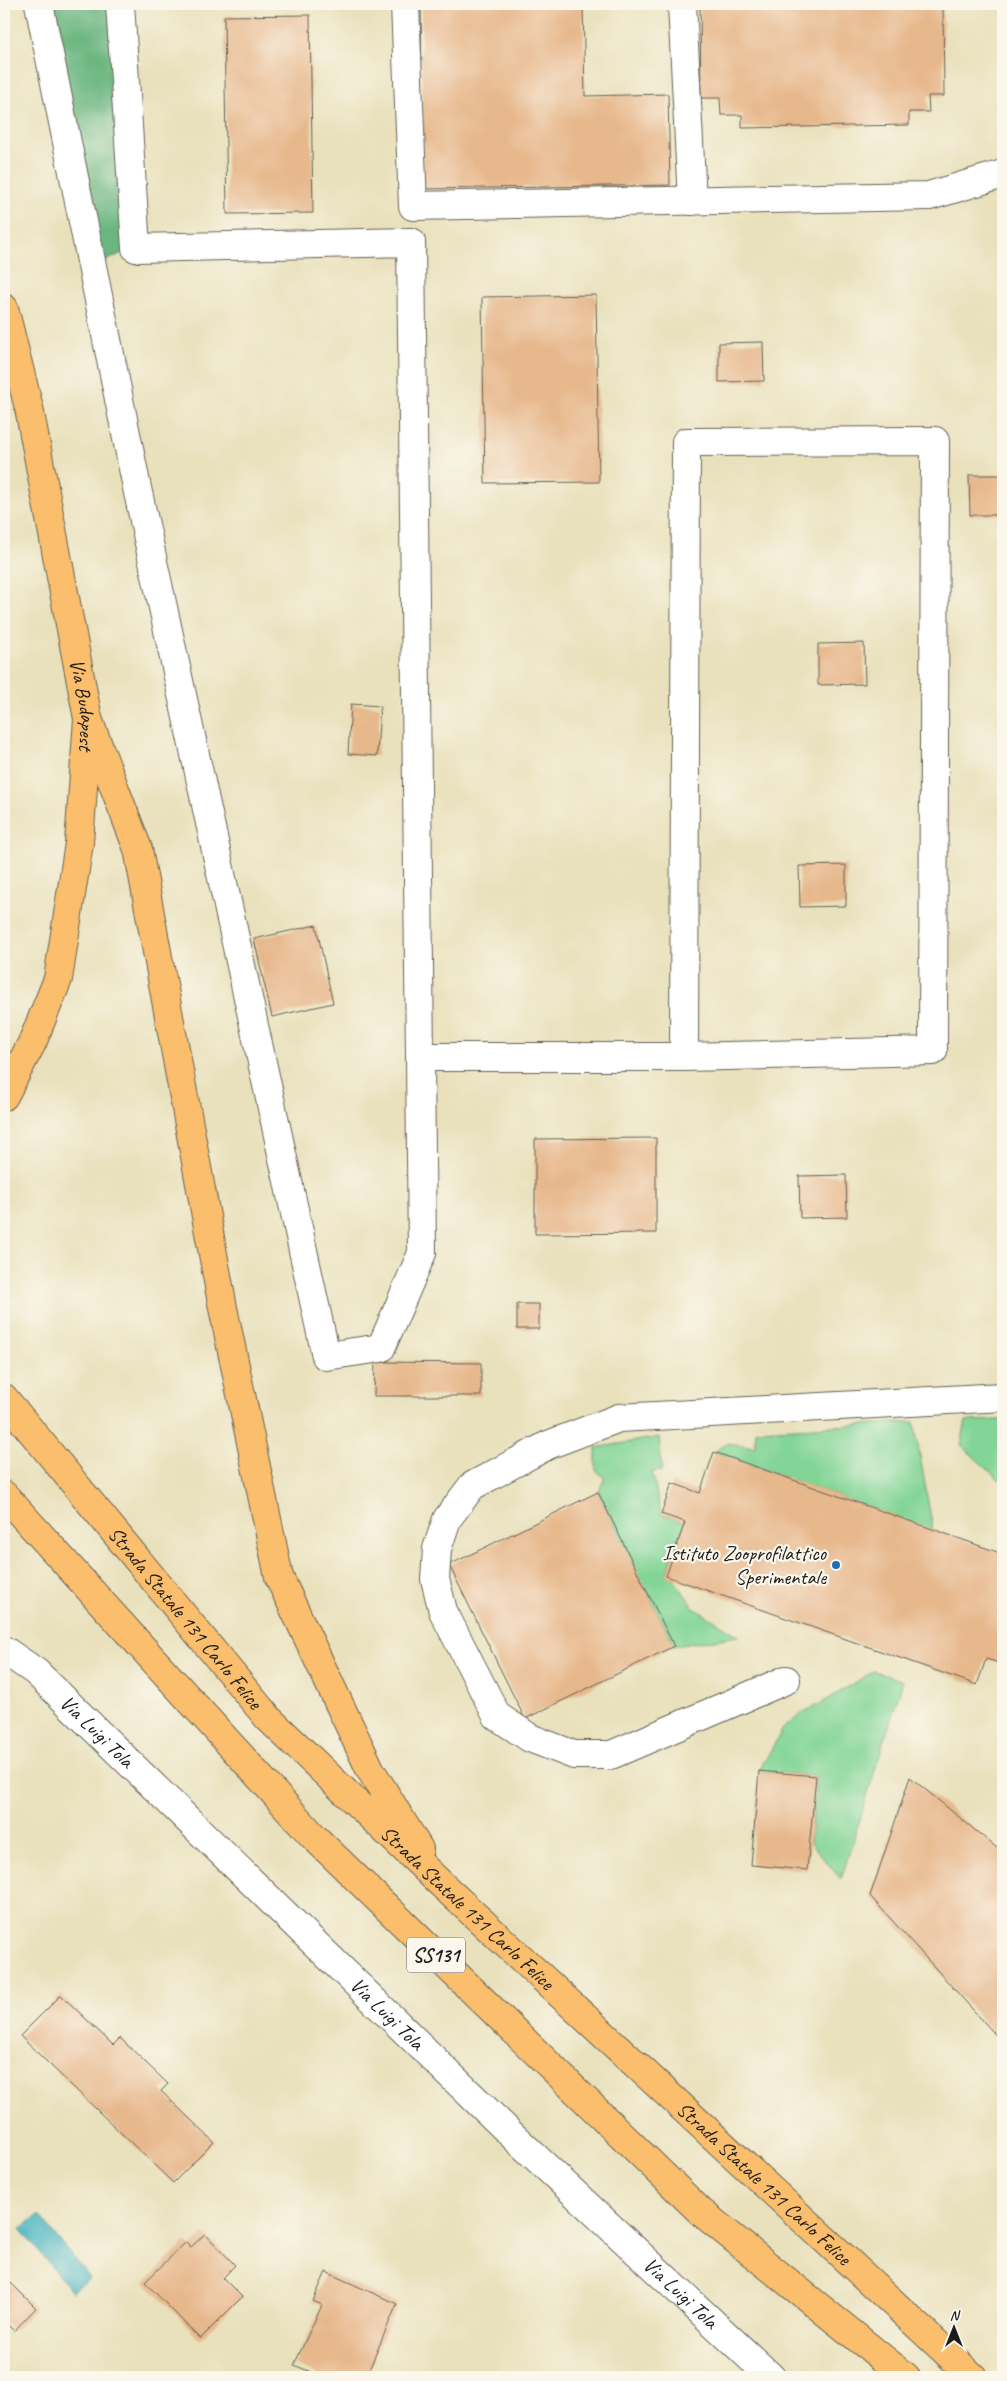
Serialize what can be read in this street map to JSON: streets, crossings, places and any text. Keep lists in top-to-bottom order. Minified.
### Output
{"streets":{"main road":["Via Budapest","Strada Statale 131 Carlo Felice","SS131"],"street":["Via Luigi Tola"]},"places":["Istituto Zooprofilattico Sperimentale"],"north":"top"}
